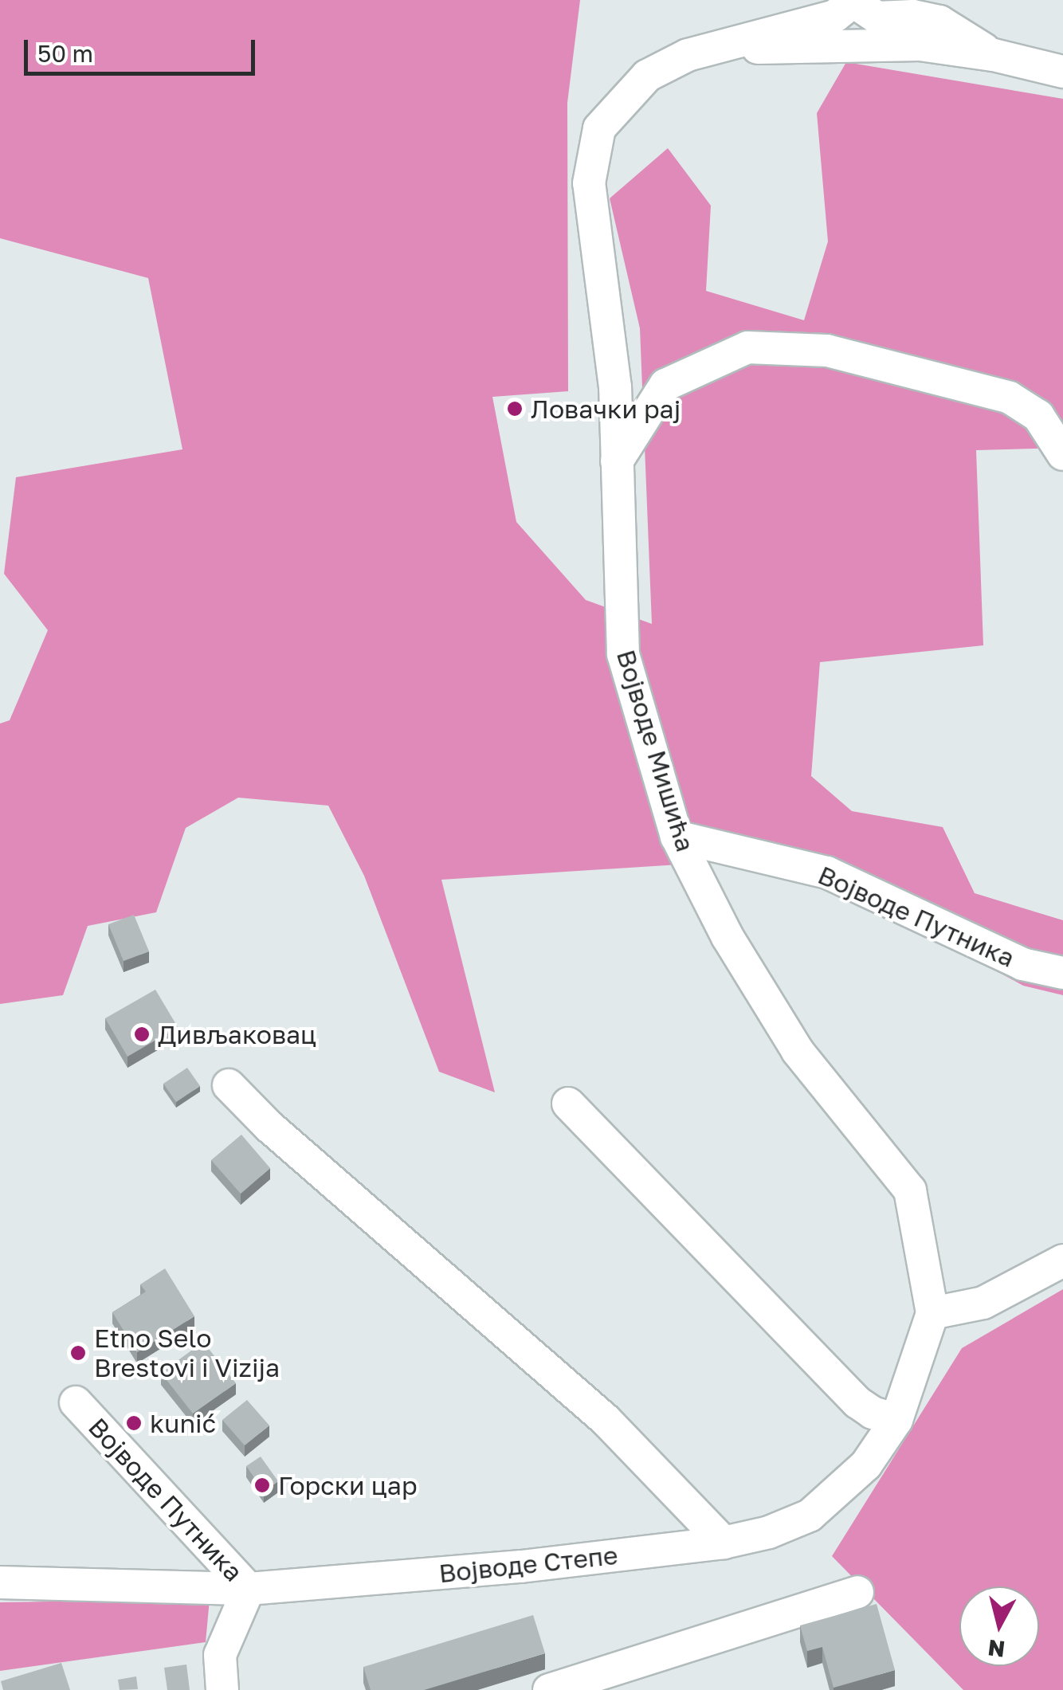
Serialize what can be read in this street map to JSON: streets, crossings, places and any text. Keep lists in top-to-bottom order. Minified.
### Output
{"streets":{"street":["Војводе Мишића","Војводе Путника","Војводе Степе"]},"crossings":[["Војводе Мишића","Војводе Путника"],["Војводе Мишића","Војводе Степе"],["Војводе Путника","Војводе Степе"]],"places":["Ловачки рај","Дивљаковац","Etno Selo Brestovi i Vizija","kunić","Горски цар"],"scale_bar":"50 m","north":"bottom"}
